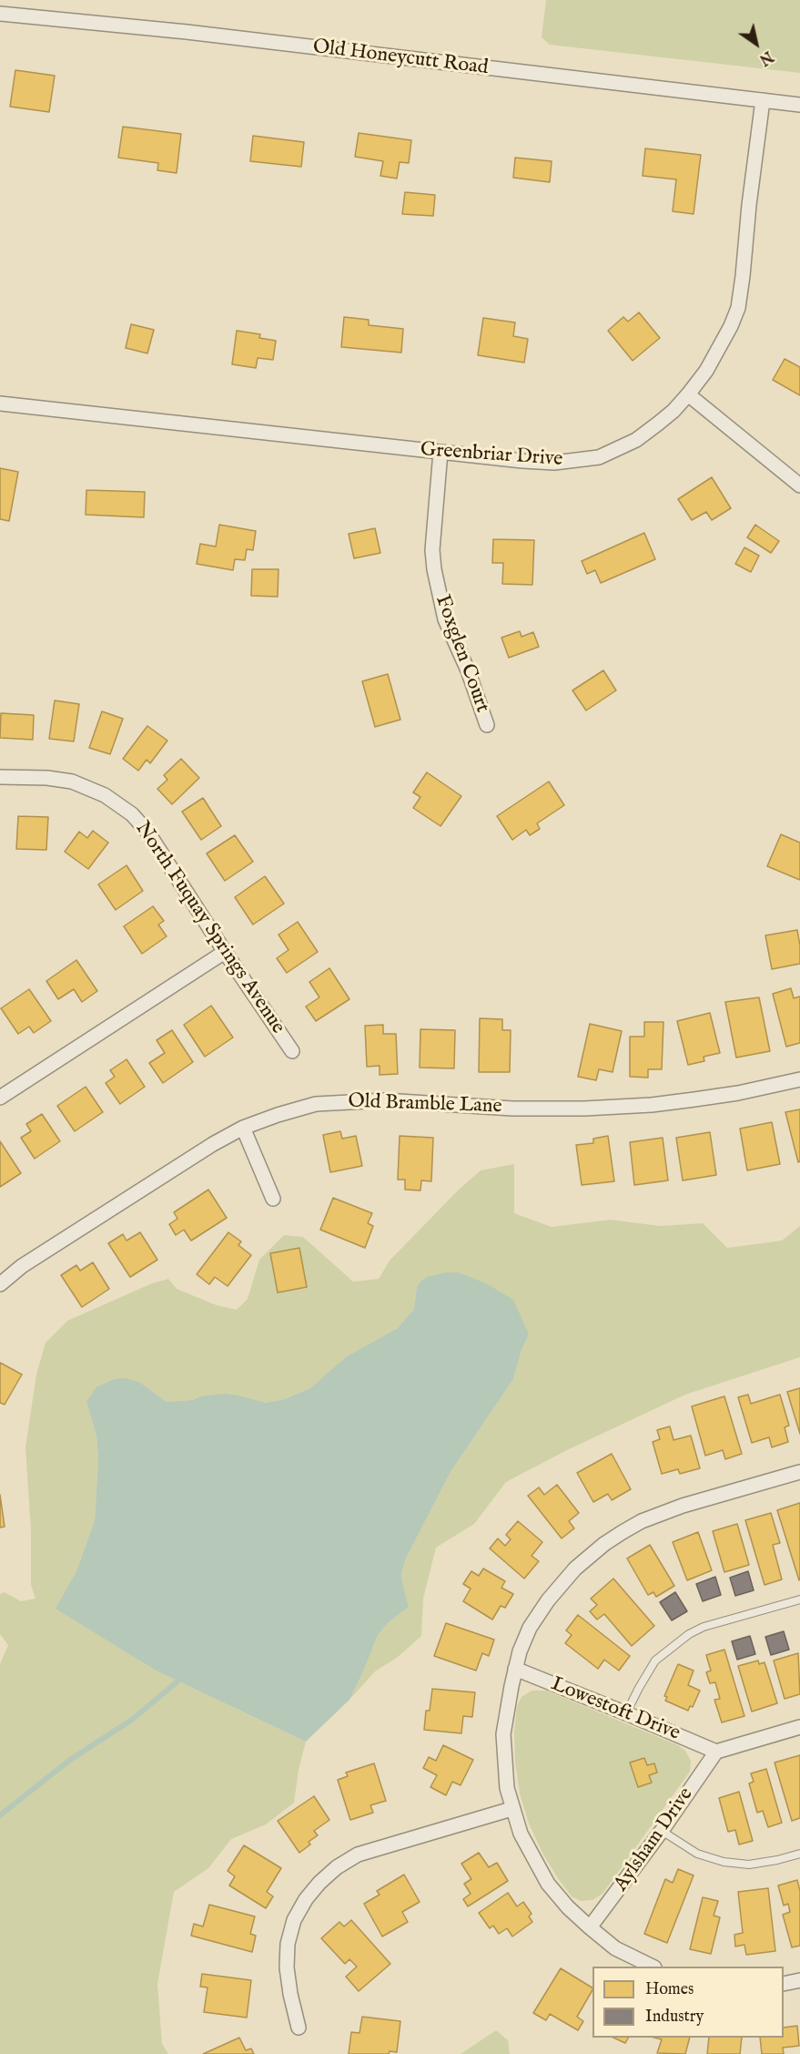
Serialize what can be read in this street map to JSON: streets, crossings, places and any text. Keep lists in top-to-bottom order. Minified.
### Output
{"streets":{"street":["Old Honeycutt Road","Greenbriar Drive","Foxglen Court","North Fuquay Springs Avenue","Old Bramble Lane","Lowestoft Drive","Aylsham Drive"]},"crossings":[["Old Honeycutt Road","Greenbriar Drive"],["Greenbriar Drive","Foxglen Court"],["Lowestoft Drive","Aylsham Drive"]],"legend":["Homes","Industry"],"north":"bottom right"}
